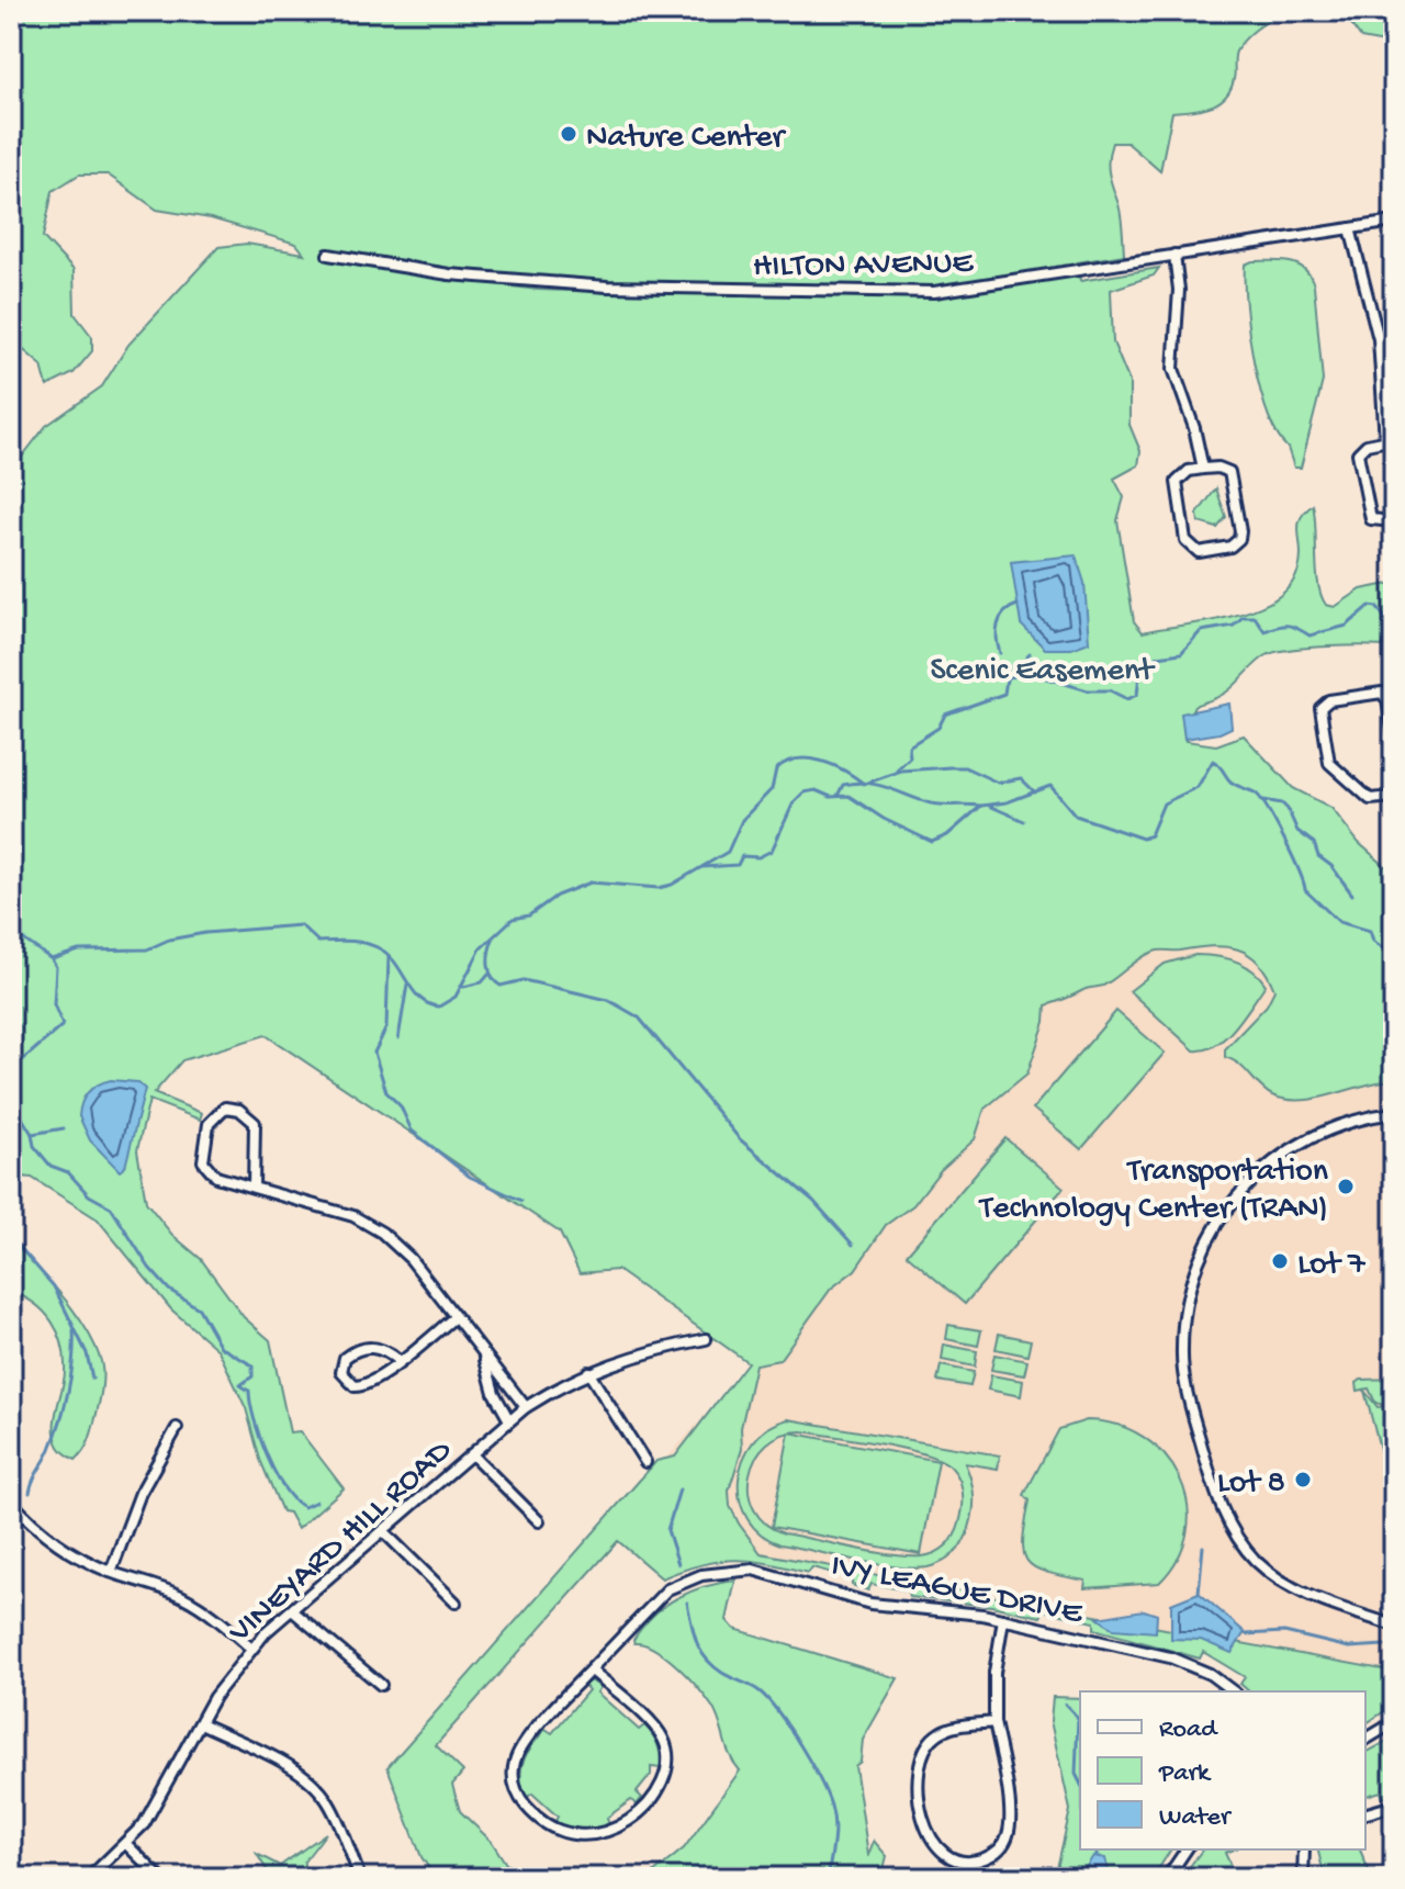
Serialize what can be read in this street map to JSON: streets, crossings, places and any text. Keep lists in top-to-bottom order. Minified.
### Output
{"streets":{"street":["HILTON AVENUE","VINEYARD HILL ROAD","IVY LEAGUE DRIVE"]},"parks":["Scenic Easement"],"places":["Nature Center","Transportation Technology Center (TRAN)","Lot 7","Lot 8"],"legend":["Road","Park","Water"]}
